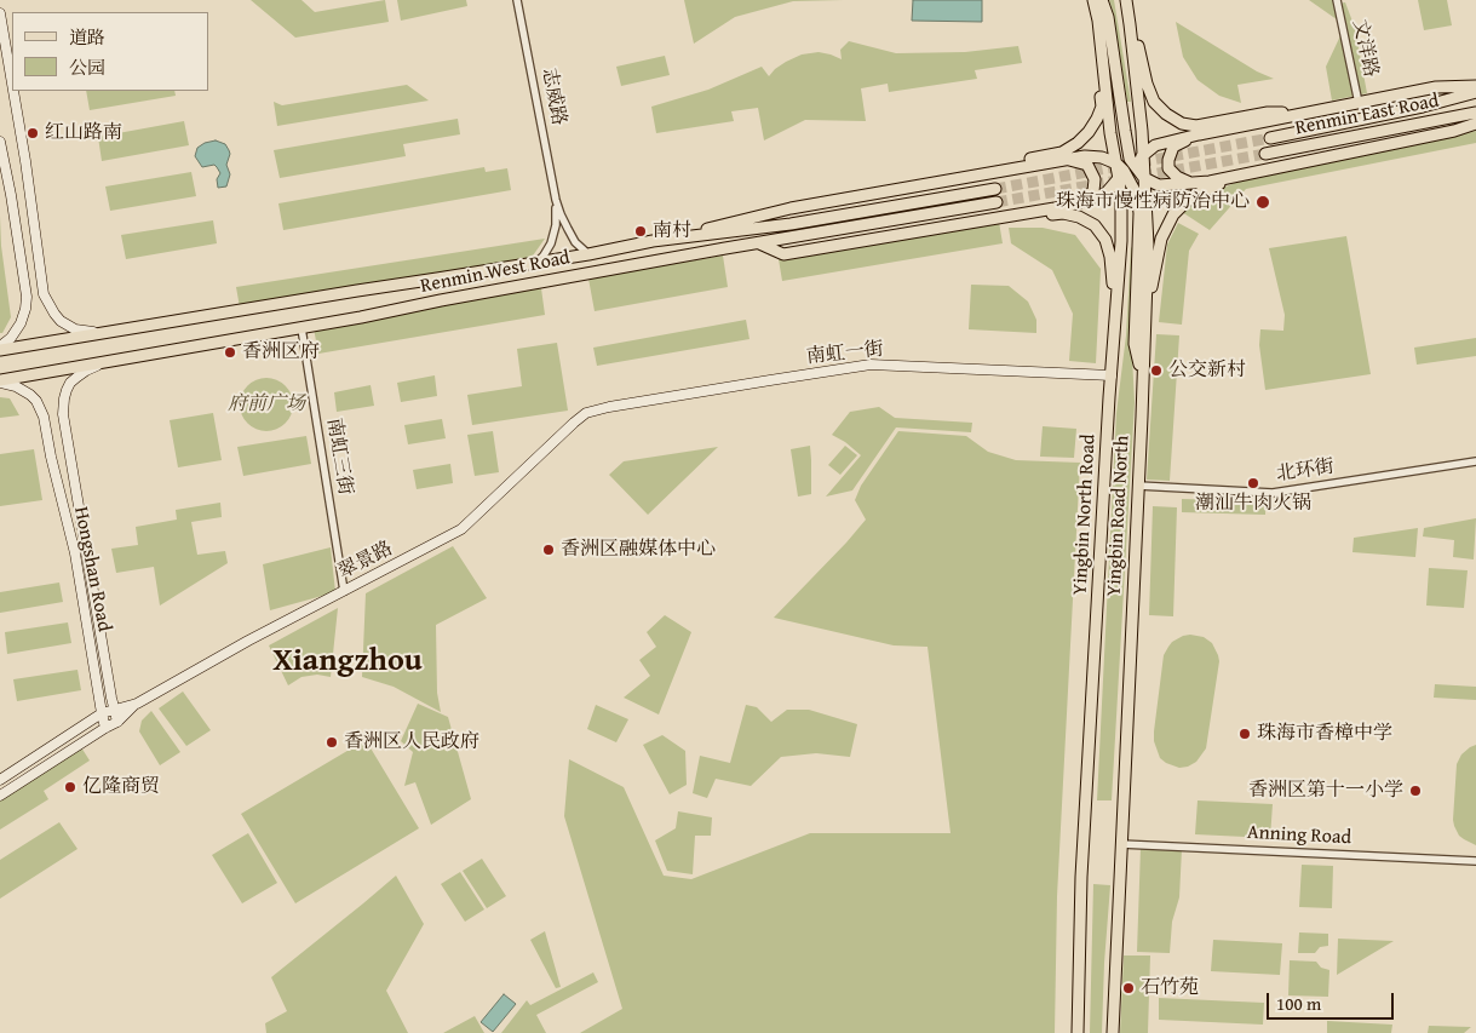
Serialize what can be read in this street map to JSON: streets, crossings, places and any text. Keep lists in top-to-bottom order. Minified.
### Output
{"streets":{"main road":["Renmin East Road","Renmin West Road","南虹一街","Yingbin North Road","Yingbin Road North","翠景路","Hongshan Road"],"street":["文洋路","志威路","南虹三街","北环街","Anning Road"]},"crossings":[["志威路","Renmin West Road"],["Renmin West Road","南虹三街"],["Renmin West Road","Hongshan Road"],["南虹一街","Yingbin North Road"],["南虹一街","翠景路"],["南虹三街","翠景路"],["北环街","Yingbin Road North"],["Yingbin Road North","Anning Road"],["翠景路","Hongshan Road"]],"districts":["Xiangzhou"],"parks":["府前广场"],"places":["红山路南","珠海市慢性病防治中心","南村","香洲区府","公交新村","潮汕牛肉火锅","香洲区融媒体中心","珠海市香樟中学","香洲区人民政府","亿隆商贸","香洲区第十一小学","石竹苑"],"legend":["道路","公园"],"scale_bar":"100 m"}
